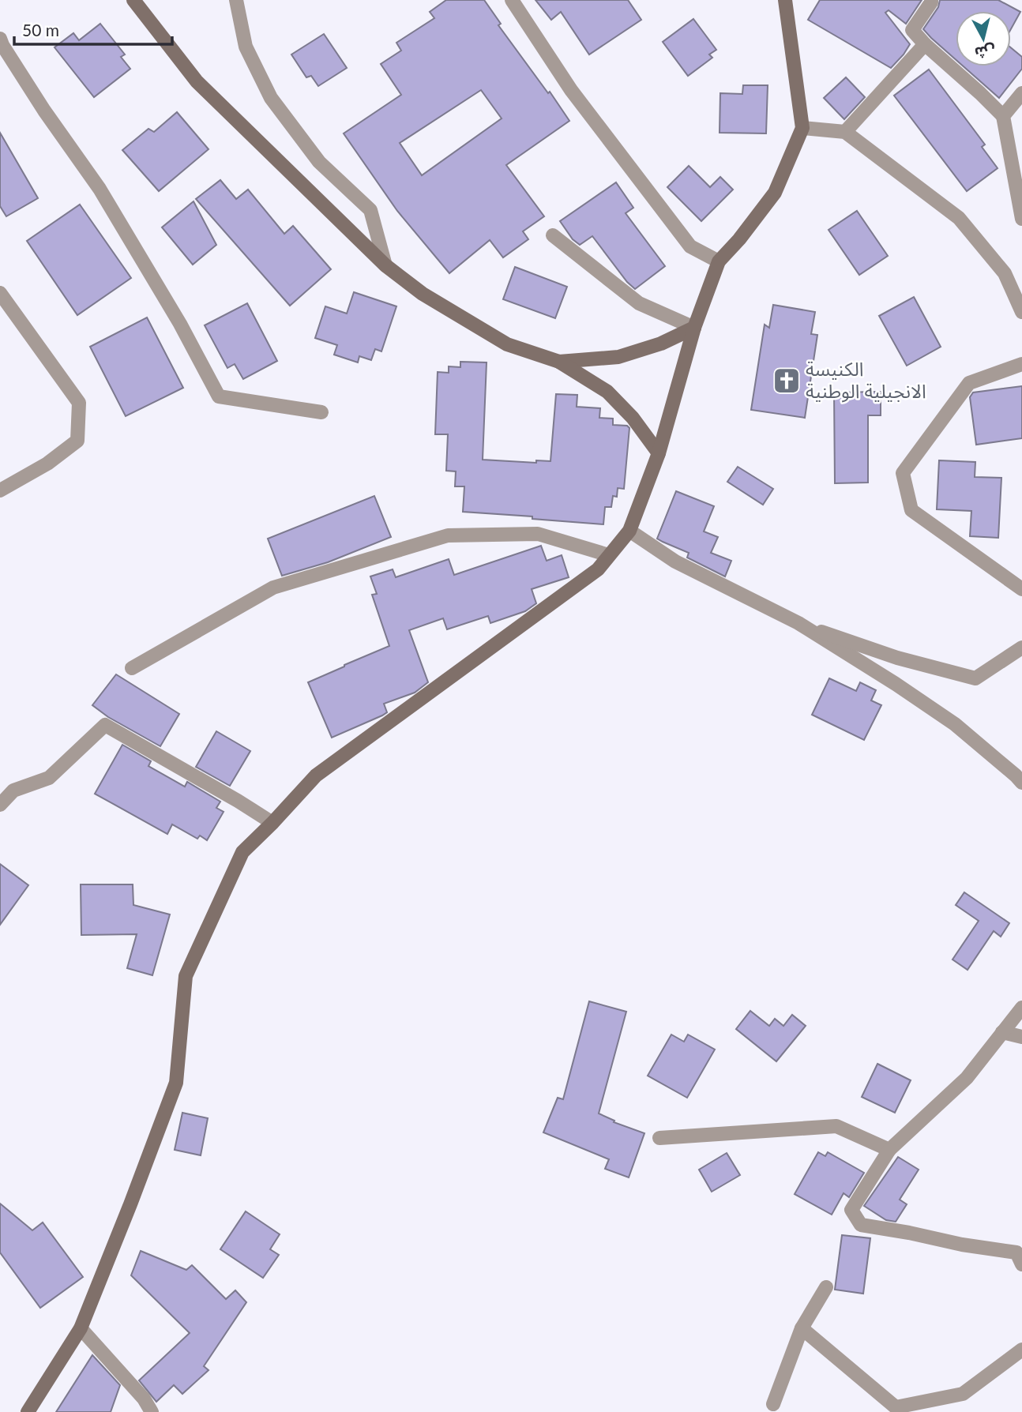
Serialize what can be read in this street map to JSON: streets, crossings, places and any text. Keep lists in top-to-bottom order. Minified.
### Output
{"places":{"church":["الكنيسة الانجيلية الوطنية"]},"scale_bar":"50 m","north":"bottom"}
